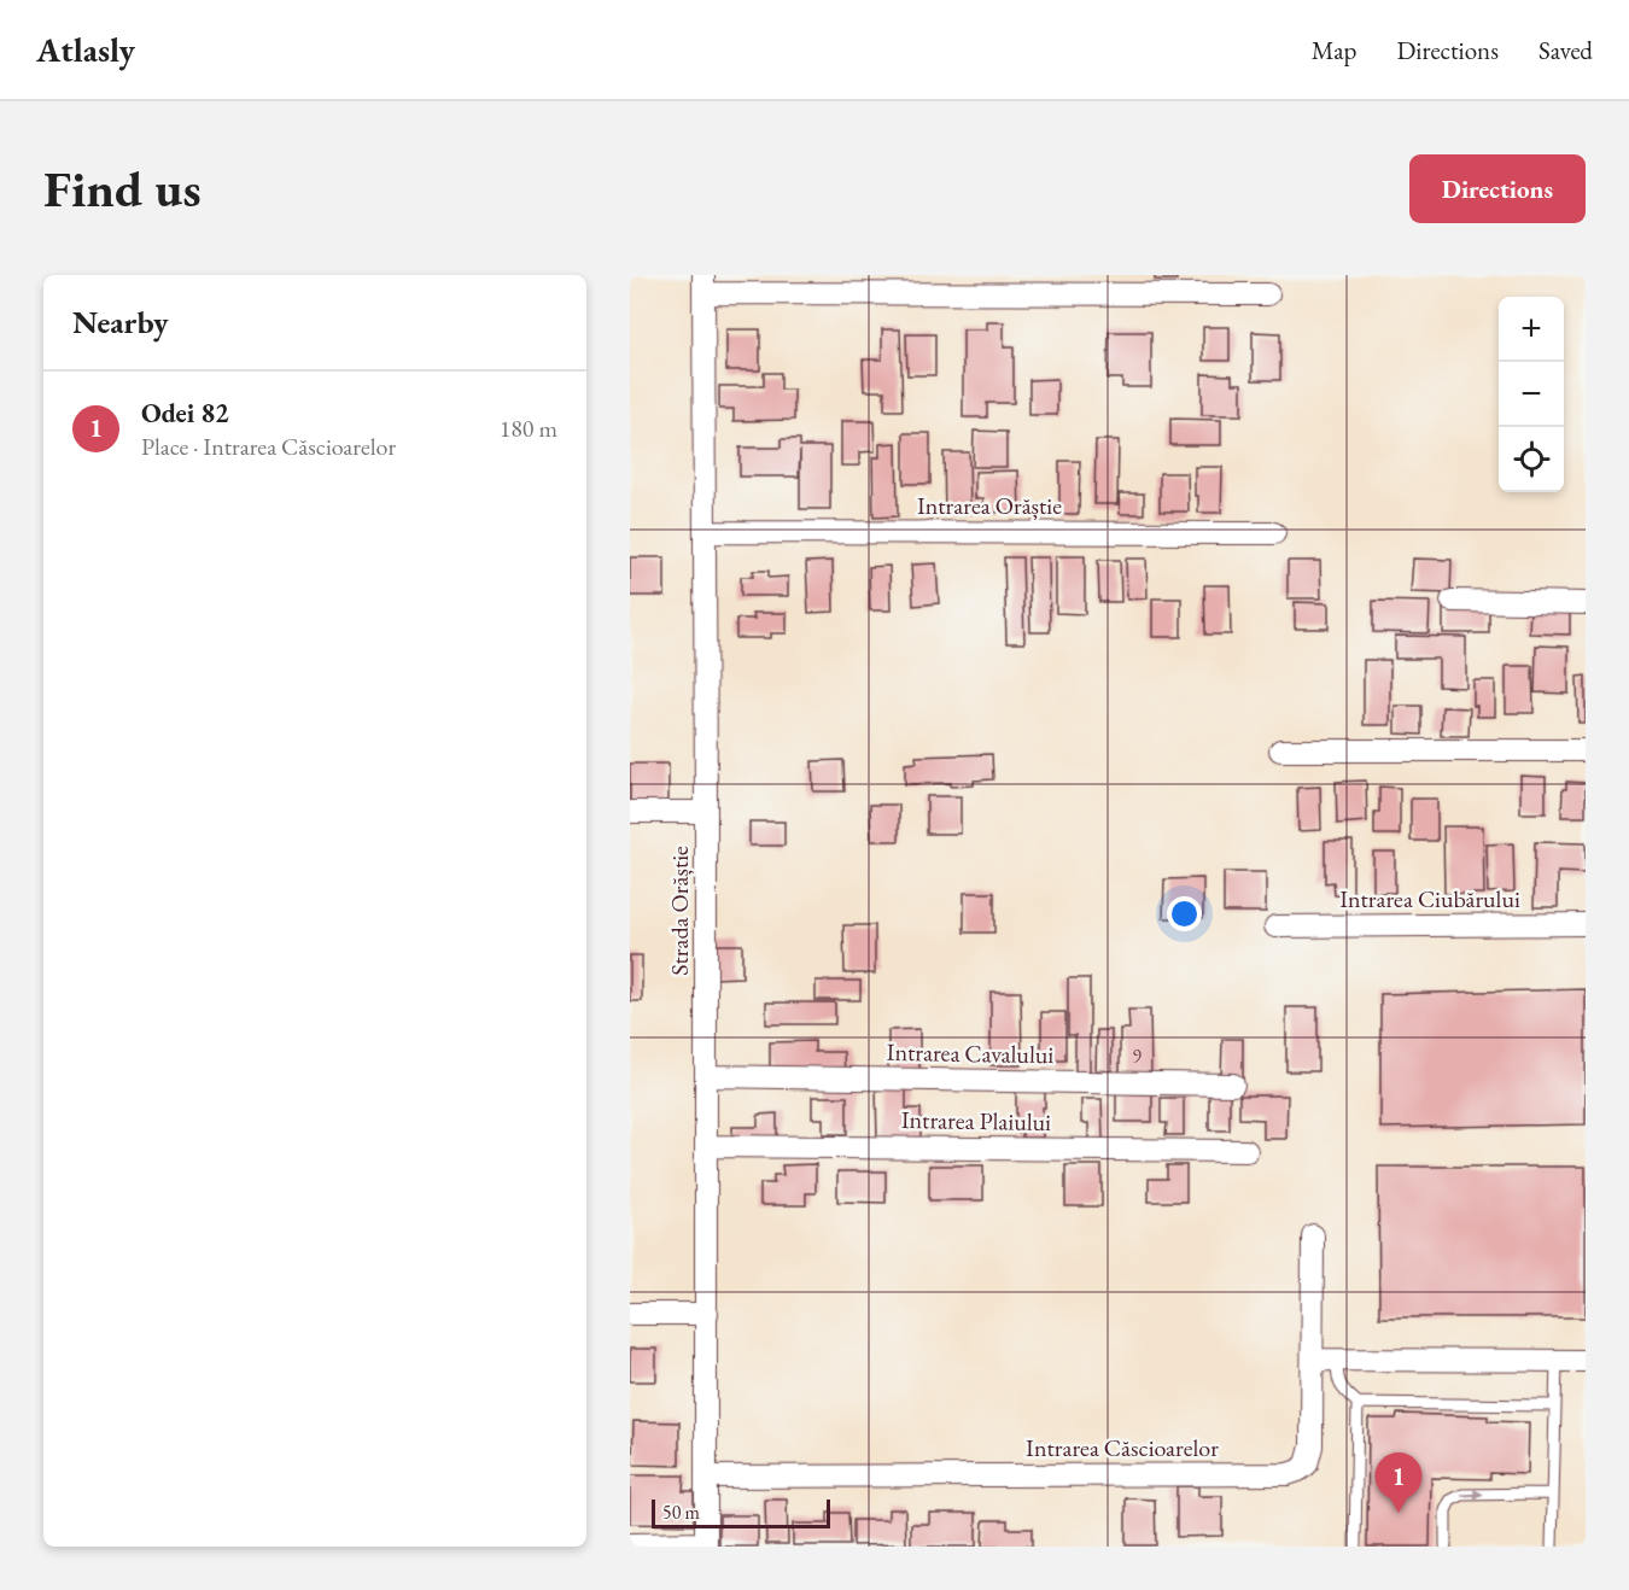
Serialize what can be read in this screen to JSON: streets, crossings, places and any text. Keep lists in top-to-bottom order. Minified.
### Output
{"streets":{"street":["Intrarea Orăștie","Intrarea Ciubărului","Strada Orăștie","Intrarea Cavalului","Intrarea Plaiului","Intrarea Căscioarelor"]},"crossings":[["Intrarea Orăștie","Strada Orăștie"],["Strada Orăștie","Intrarea Cavalului"],["Strada Orăștie","Intrarea Plaiului"],["Strada Orăștie","Intrarea Căscioarelor"]],"house_numbers":["9"],"scale_bar":"50 m","page":{"header":"Atlasly","nav":["Map","Directions","Saved"],"buttons":"Directions","title":"Find us","heading":"Nearby","map_buttons":["+","−"],"list":[{"mark":"1","name":"Odei 82","note":"Place · Intrarea Căscioarelor","value":"180 m"}],"pins":"1","scale":"50 m"}}
